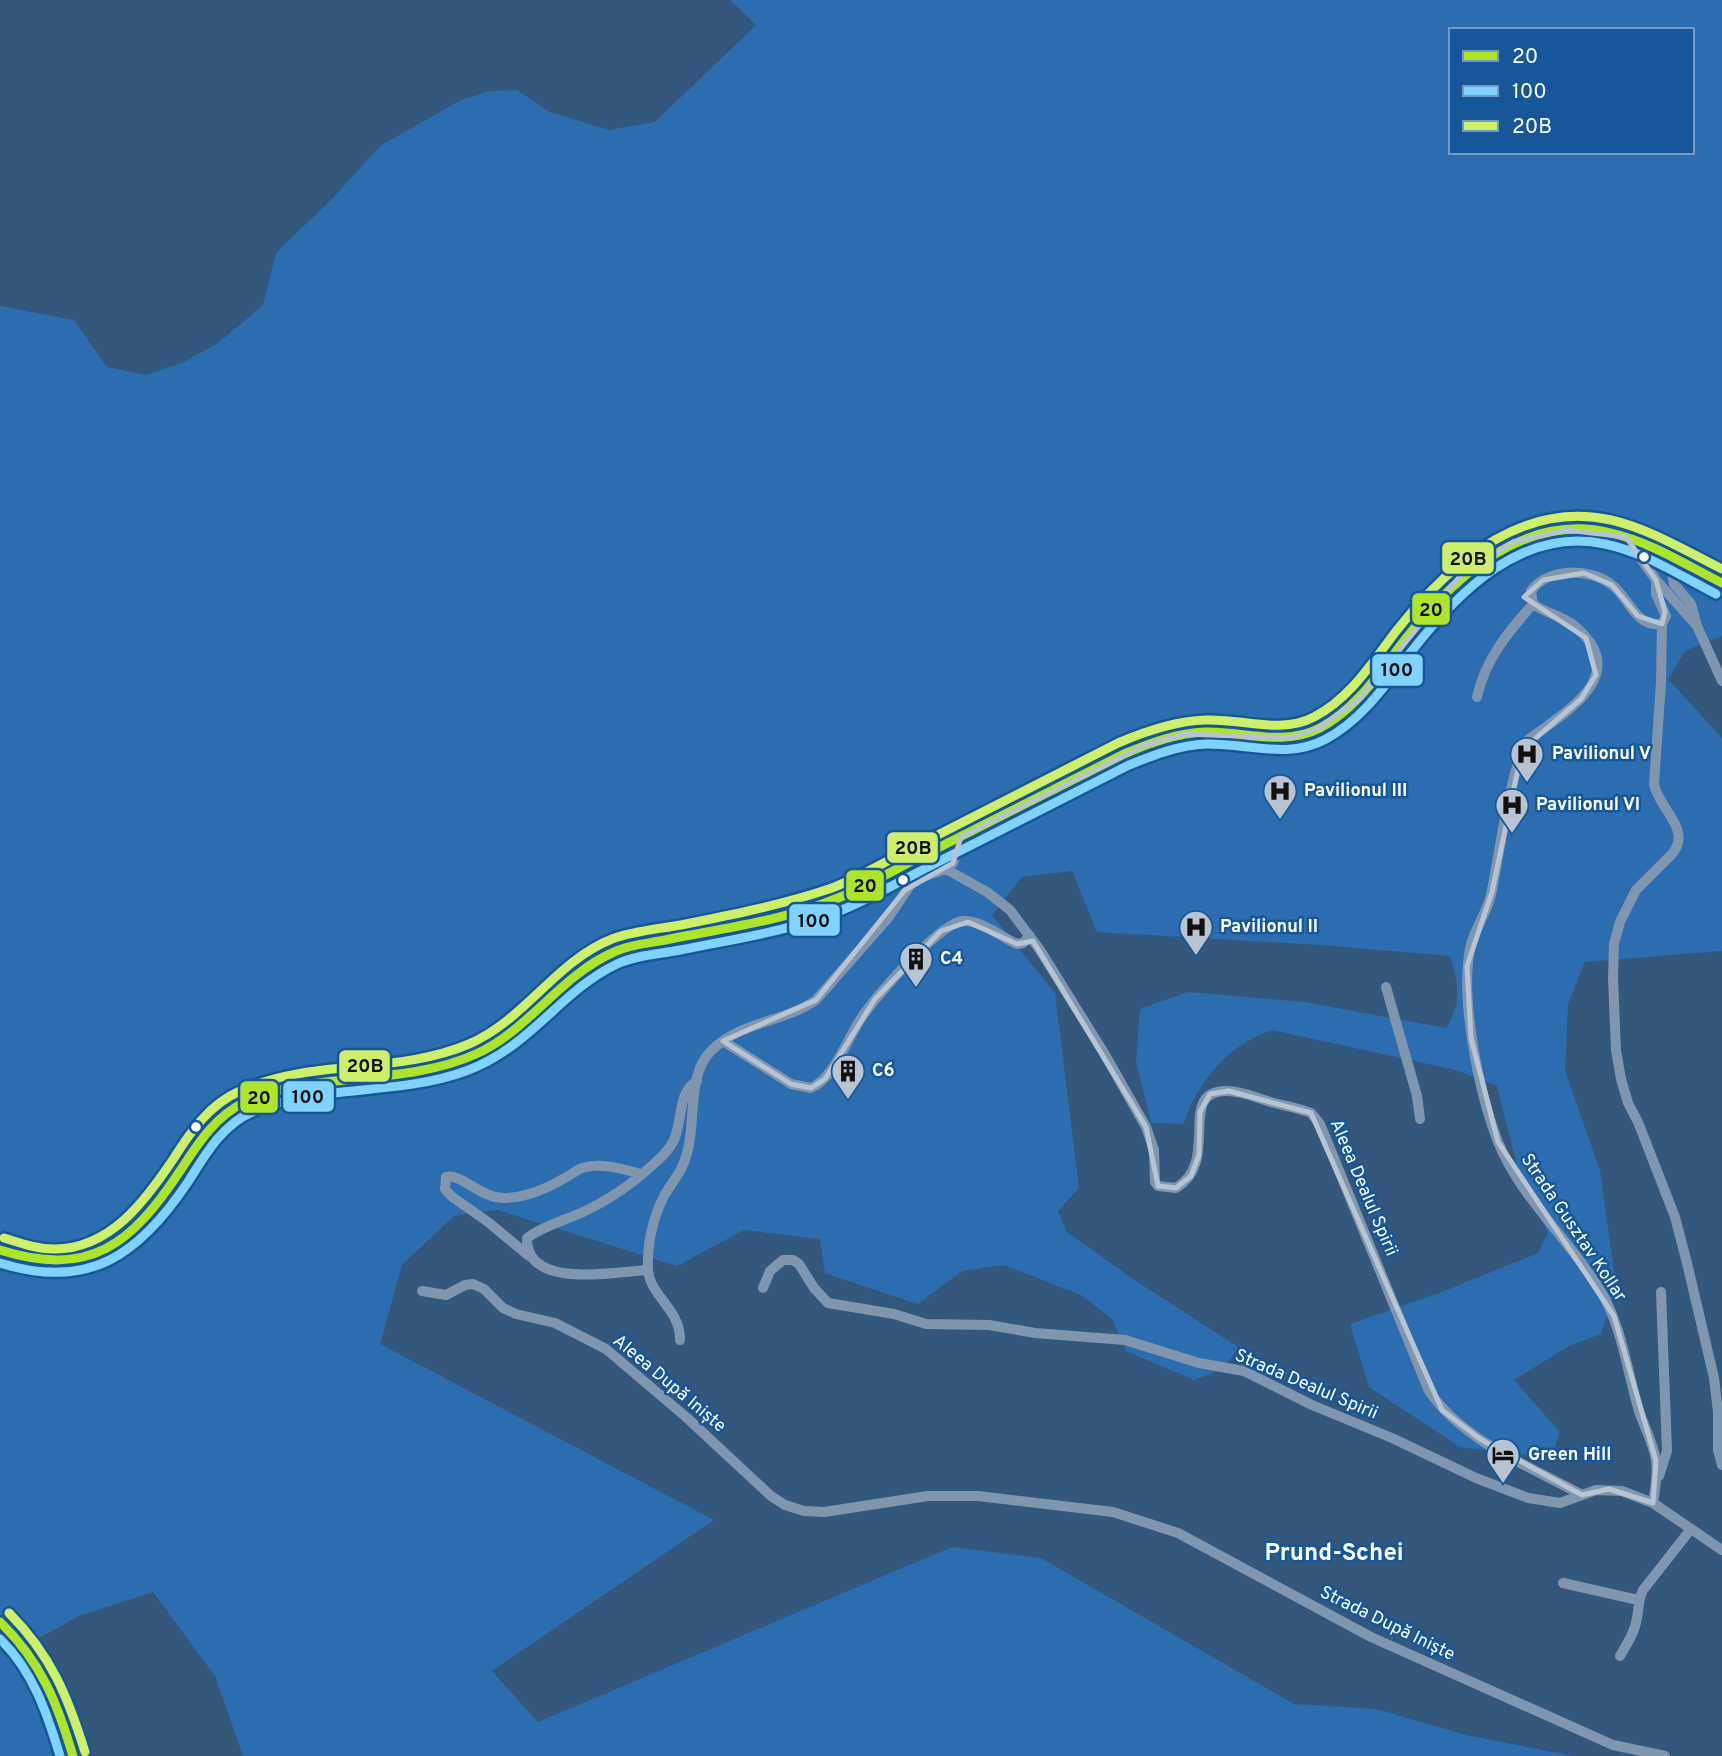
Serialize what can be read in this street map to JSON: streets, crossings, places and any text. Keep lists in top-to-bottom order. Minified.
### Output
{"streets":{"street":["Aleea Dealul Spirii","Strada Gusztav Kollar","Aleea După Iniște","Strada Dealul Spirii","Strada După Iniște"]},"crossings":[["Aleea Dealul Spirii","Strada Dealul Spirii"],["Strada Gusztav Kollar","Strada Dealul Spirii"],["Aleea După Iniște","Strada După Iniște"]],"districts":["Prund-Schei"],"places":{"hospital":["Pavilionul V","Pavilionul III","Pavilionul VI","Pavilionul II"],"building":["C4","C6"],"hotel":["Green Hill"]},"lines":["transit line 20B","transit line 20","transit line 100"],"legend":["20","100","20B"]}
